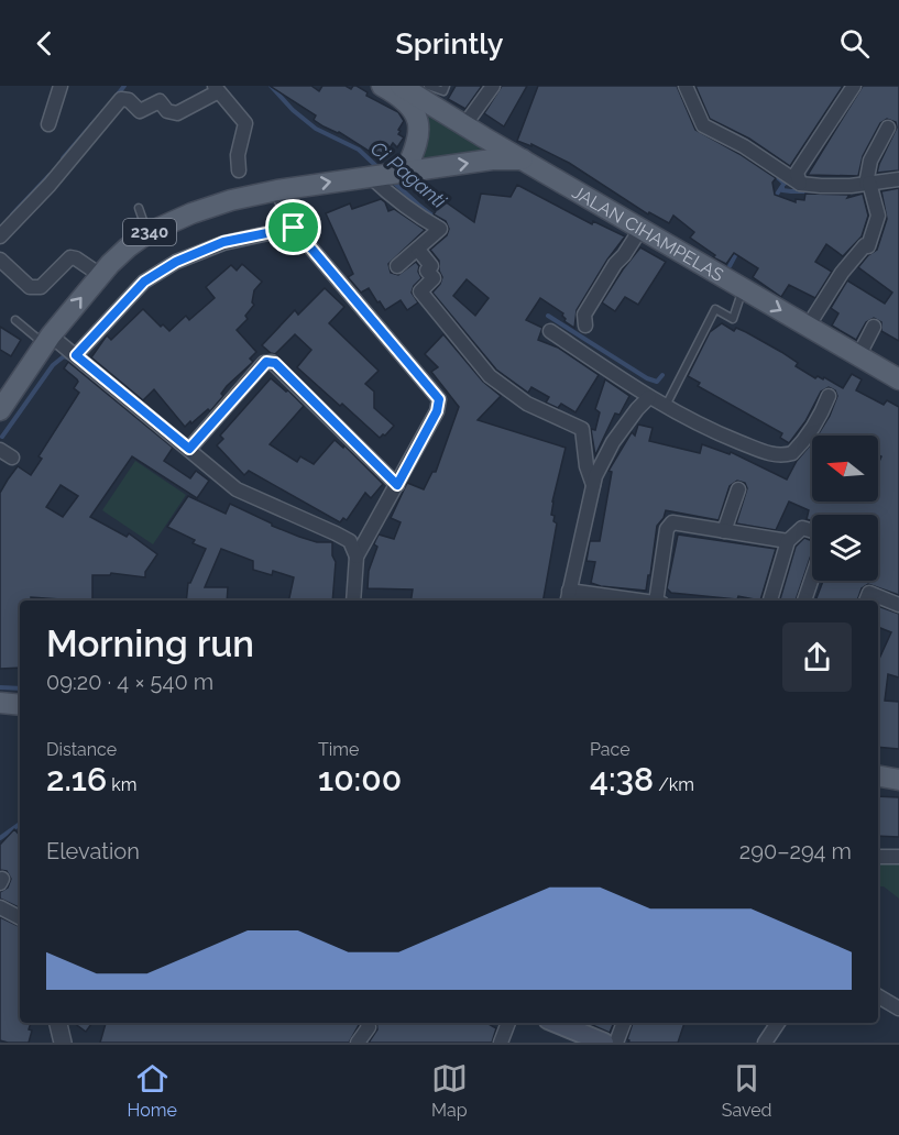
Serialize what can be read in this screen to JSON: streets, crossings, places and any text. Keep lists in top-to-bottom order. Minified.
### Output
{"streets":{"main road":["2340","JALAN CIHAMPELAS"]},"crossings":[["2340","JALAN CIHAMPELAS"]],"water":["Ci Paganti"],"north":"left","page":{"header":"Sprintly","heading":["Morning run","09:20 · 4 × 540 m"],"stats":[["Distance","2.16 km"],["Time","10:00"],["Pace","4:38 /km"]],"chart":["Elevation","290–294 m"],"tabs":["Home","Map","Saved"]}}
